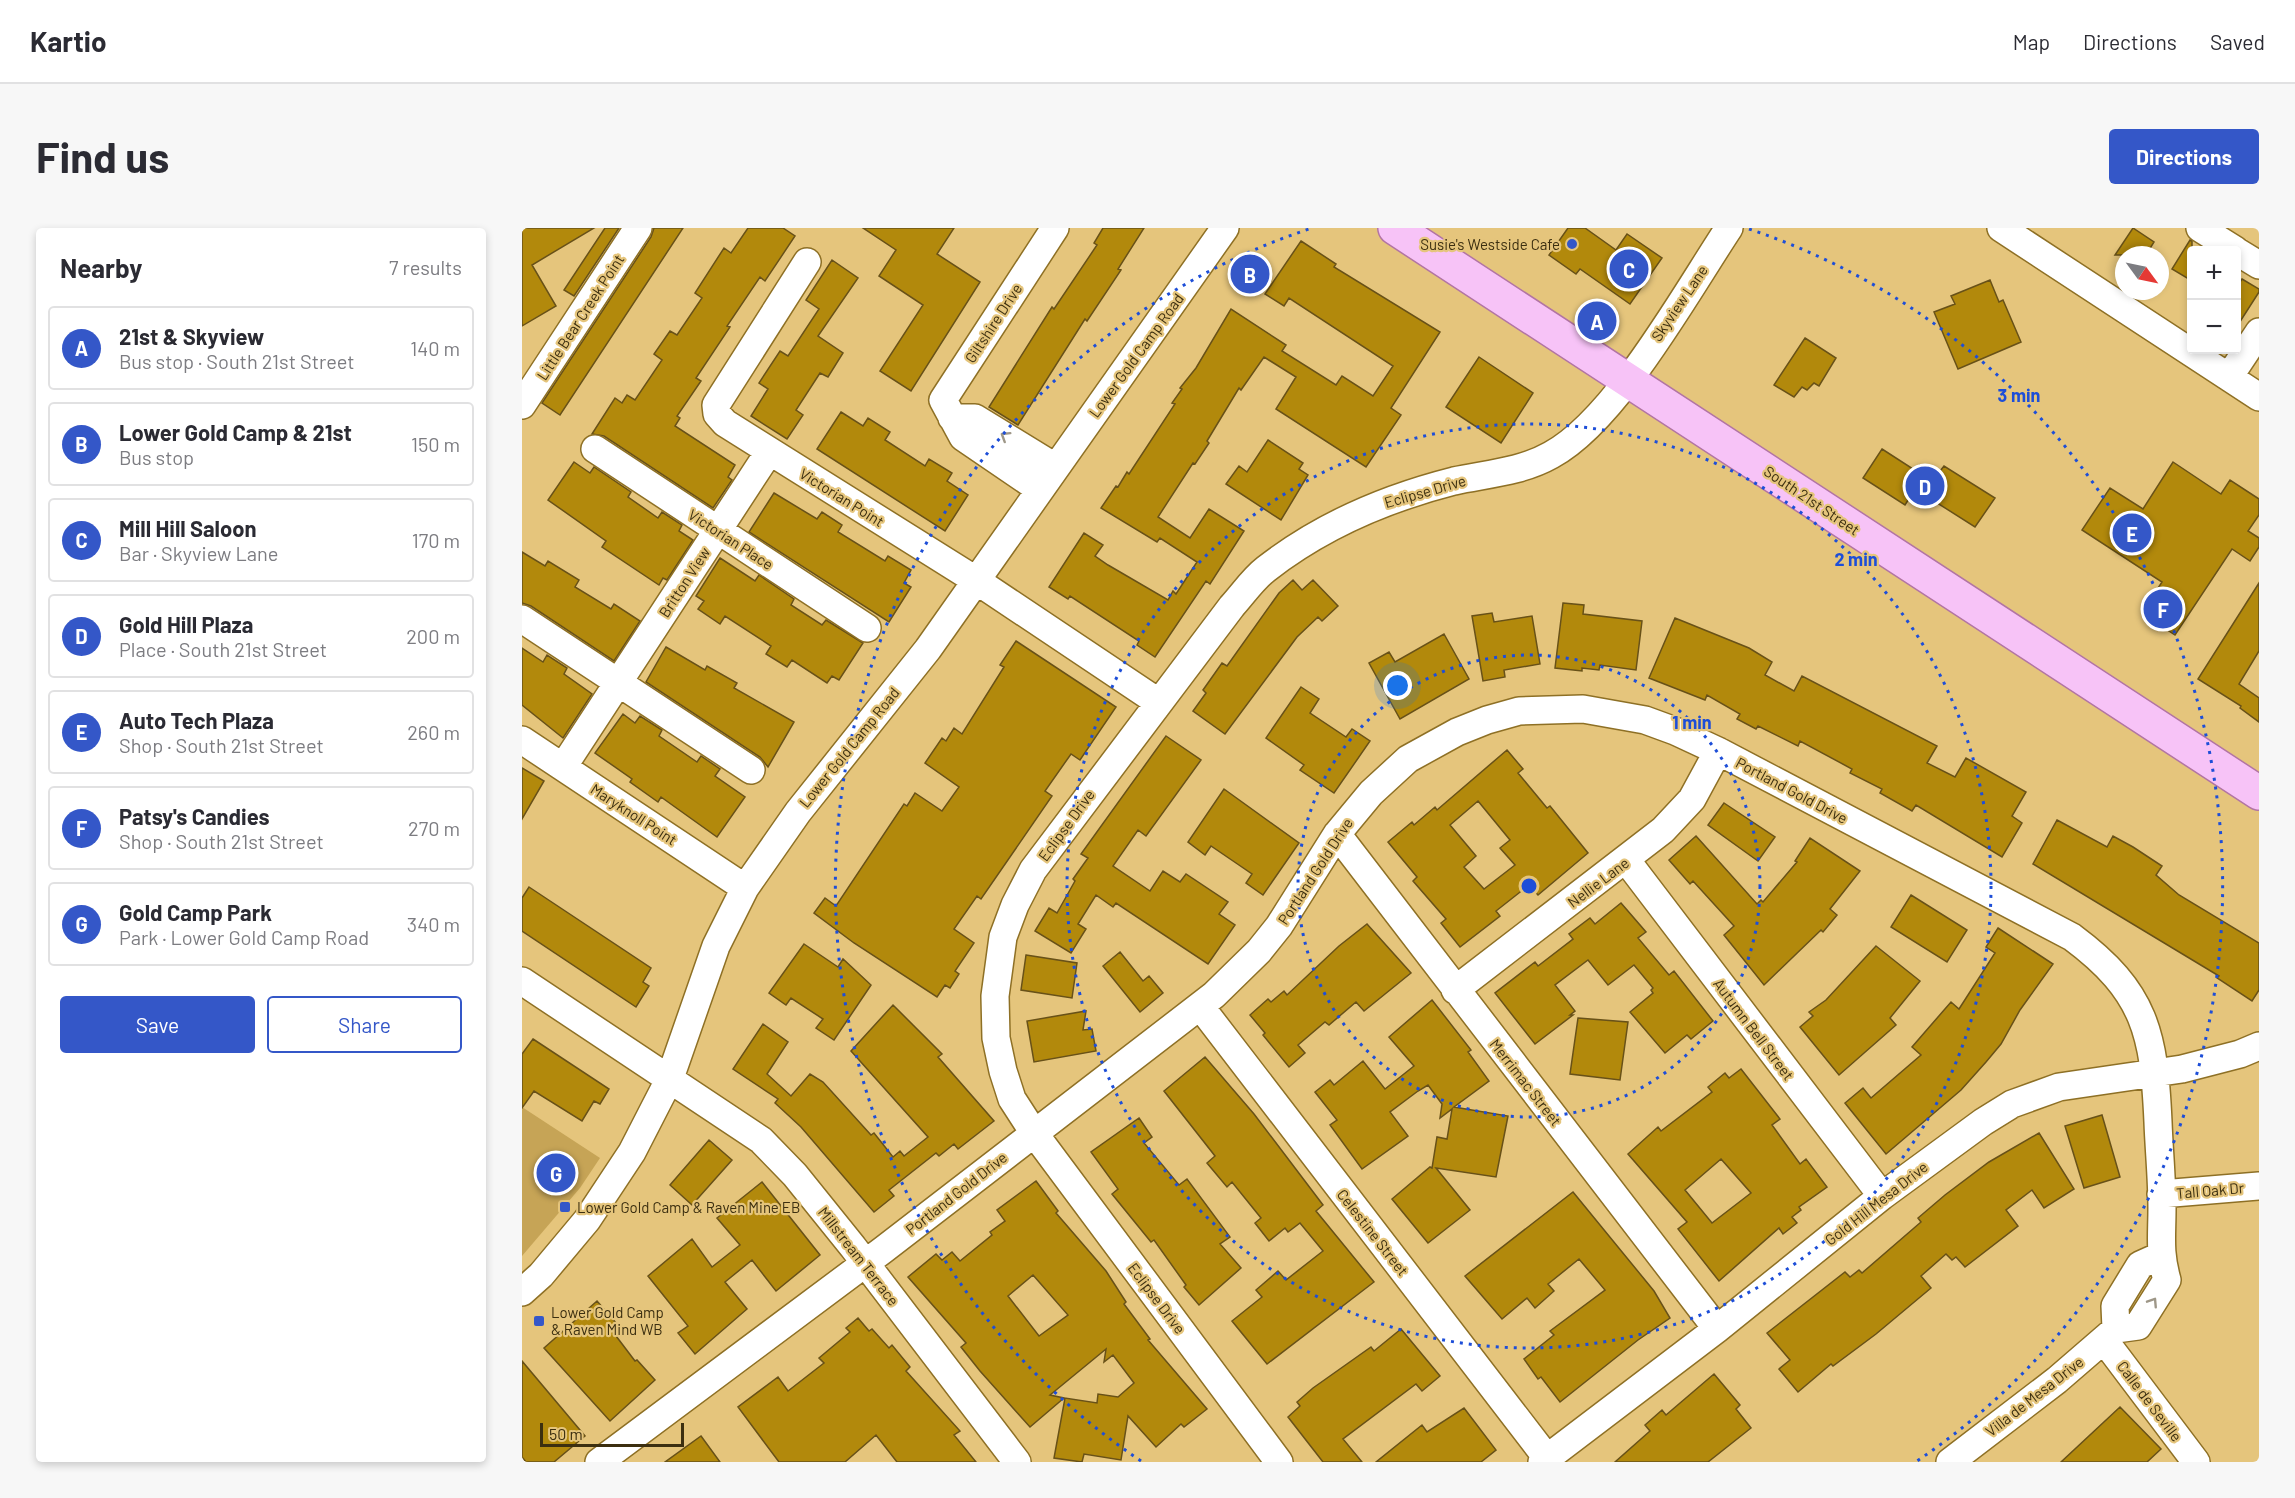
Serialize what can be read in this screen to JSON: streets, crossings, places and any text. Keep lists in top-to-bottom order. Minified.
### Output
{"streets":{"main road":["South 21st Street"],"street":["Skyview Lane","Little Bear Creek Point","Giltshire Drive","Lower Gold Camp Road","Eclipse Drive","Victorian Point","Victorian Place","Britton View","Portland Gold Drive","Maryknoll Point","Nellie Lane","Autumn Bell Street","Merrimac Street","Tall Oak Dr","Gold Hill Mesa Drive","Celestine Street","Millstream Terrace","Villa de Mesa Drive","Calle de Seville"]},"crossings":[["Skyview Lane","Eclipse Drive"],["Skyview Lane","South 21st Street"],["Giltshire Drive","Lower Gold Camp Road"],["Lower Gold Camp Road","Victorian Point"],["Lower Gold Camp Road","Maryknoll Point"],["Lower Gold Camp Road","Millstream Terrace"],["Eclipse Drive","Victorian Point"],["Eclipse Drive","South 21st Street"],["Eclipse Drive","Portland Gold Drive"],["Victorian Point","Britton View"],["Victorian Place","Britton View"],["Britton View","Maryknoll Point"],["Portland Gold Drive","Nellie Lane"],["Portland Gold Drive","Merrimac Street"],["Portland Gold Drive","Gold Hill Mesa Drive"],["Portland Gold Drive","Celestine Street"],["Portland Gold Drive","Millstream Terrace"],["Portland Gold Drive","Villa de Mesa Drive"],["Nellie Lane","Autumn Bell Street"],["Nellie Lane","Merrimac Street"],["Autumn Bell Street","Gold Hill Mesa Drive"],["Merrimac Street","Gold Hill Mesa Drive"],["Tall Oak Dr","Villa de Mesa Drive"],["Gold Hill Mesa Drive","Celestine Street"],["Gold Hill Mesa Drive","Villa de Mesa Drive"],["Villa de Mesa Drive","Calle de Seville"]],"places":{"other":["Susie's Westside Cafe"],"transit":["Lower Gold Camp & Raven Mine EB","Lower Gold Camp & Raven Mind WB"]},"scale_bar":"50 m","north":"bottom right","page":{"header":"Kartio","nav":["Map","Directions","Saved"],"buttons":["Directions",["Save","Share"]],"title":"Find us","heading":["Nearby","7 results"],"map_buttons":["+","−"],"pins":["C","B","A","D","E","F","G"],"list":[{"mark":"A","name":"21st & Skyview","note":"Bus stop · South 21st Street","value":"140 m"},{"mark":"B","name":"Lower Gold Camp & 21st","note":"Bus stop","value":"150 m"},{"mark":"C","name":"Mill Hill Saloon","note":"Bar · Skyview Lane","value":"170 m"},{"mark":"D","name":"Gold Hill Plaza","note":"Place · South 21st Street","value":"200 m"},{"mark":"E","name":"Auto Tech Plaza","note":"Shop · South 21st Street","value":"260 m"},{"mark":"F","name":"Patsy's Candies","note":"Shop · South 21st Street","value":"270 m"},{"mark":"G","name":"Gold Camp Park","note":"Park · Lower Gold Camp Road","value":"340 m"}],"scale":"50 m"},"rings":["3 min","2 min","1 min"]}
